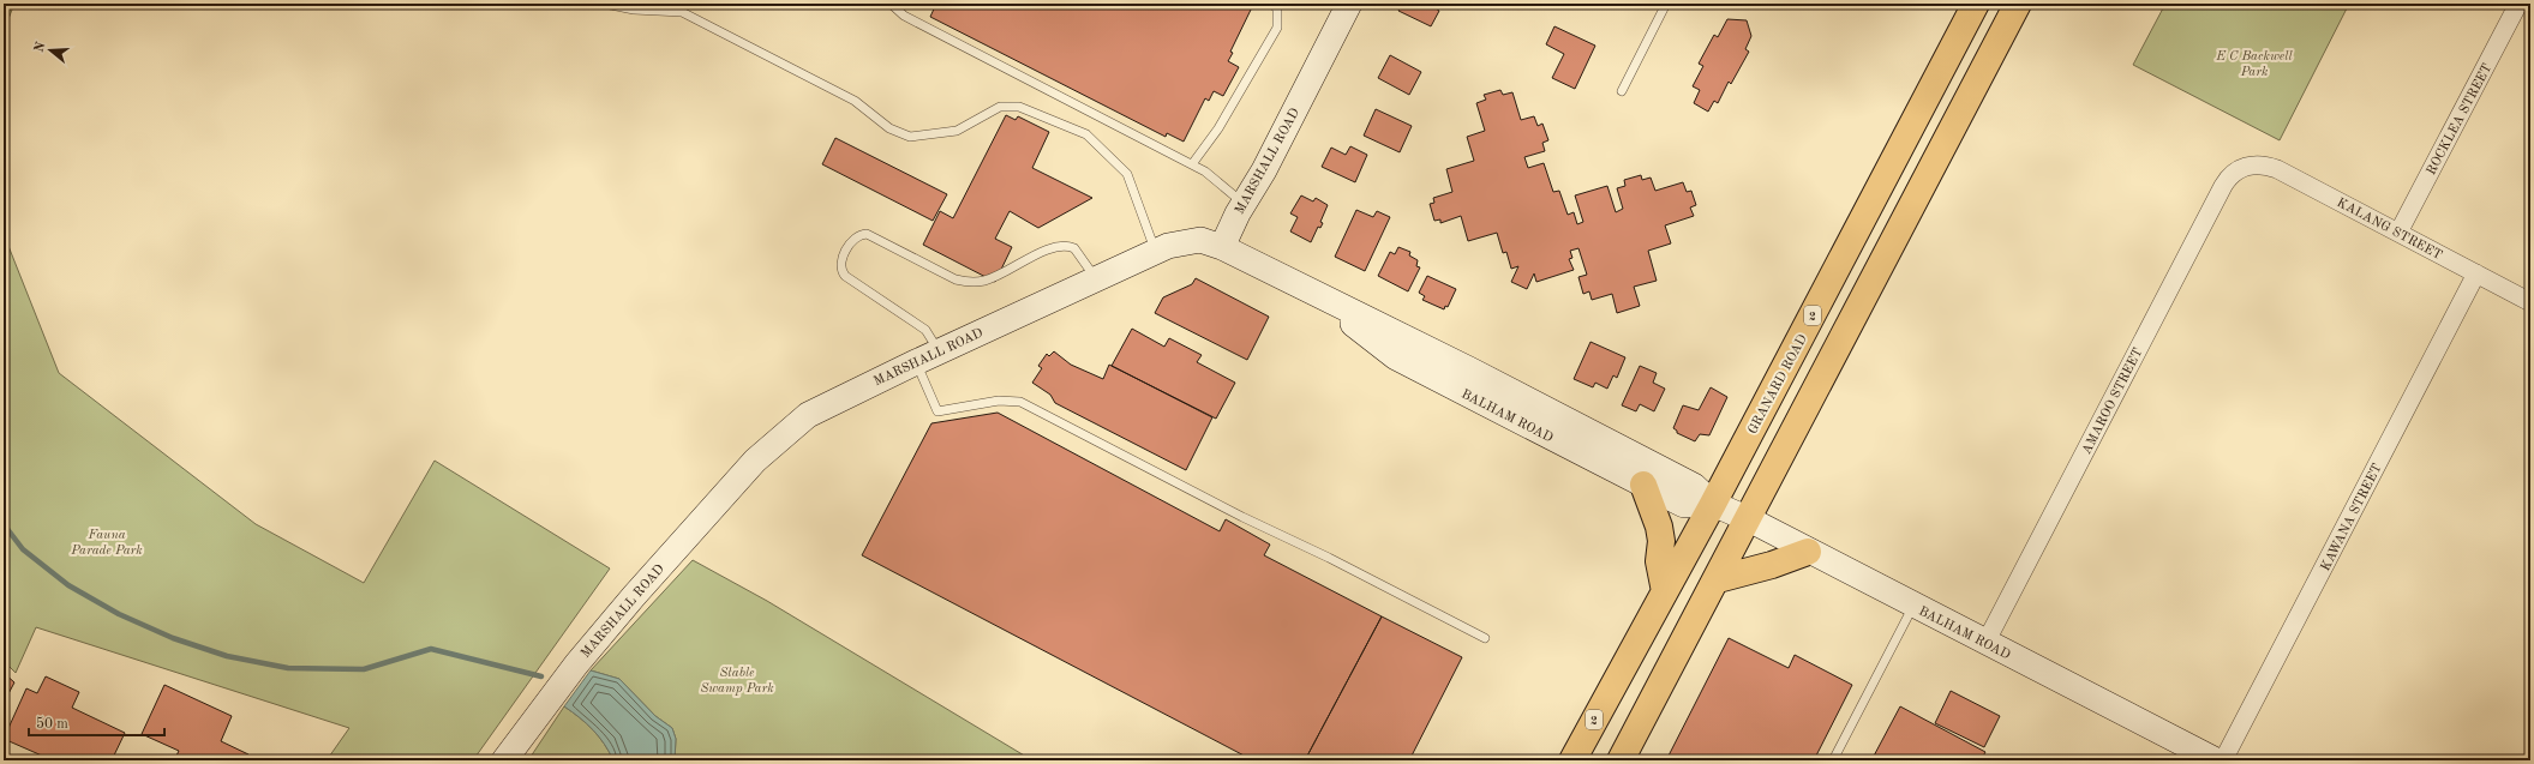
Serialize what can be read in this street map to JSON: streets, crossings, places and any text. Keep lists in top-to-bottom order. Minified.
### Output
{"streets":{"highway":["2","GRANARD ROAD"],"street":["ROCKLEA STREET","MARSHALL ROAD","KALANG STREET","AMAROO STREET","BALHAM ROAD","KAWANA STREET"]},"crossings":[["ROCKLEA STREET","KALANG STREET"],["MARSHALL ROAD","BALHAM ROAD"],["KALANG STREET","AMAROO STREET"],["KALANG STREET","KAWANA STREET"],["GRANARD ROAD","BALHAM ROAD"],["AMAROO STREET","BALHAM ROAD"]],"parks":["E C Backwell Park","Fauna Parade Park","Stable Swamp Park"],"scale_bar":"50 m","north":"left"}
